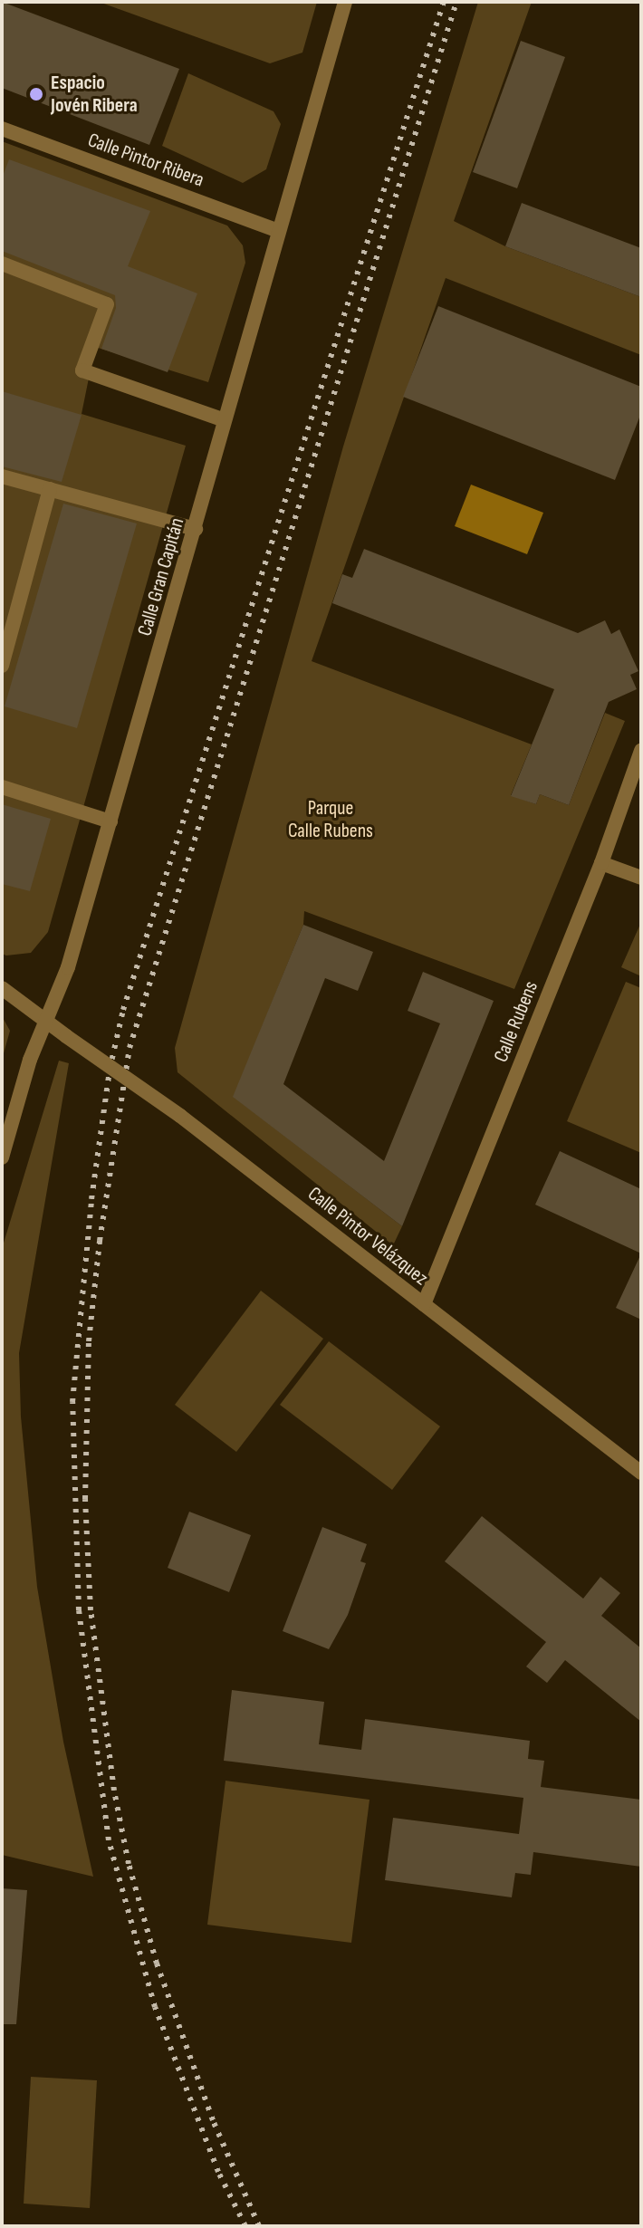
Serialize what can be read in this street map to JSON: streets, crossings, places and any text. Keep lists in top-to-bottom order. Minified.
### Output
{"streets":{"street":["Calle Pintor Ribera","Calle Gran Capitán","Calle Rubens","Calle Pintor Velázquez"]},"crossings":[["Calle Pintor Ribera","Calle Gran Capitán"],["Calle Gran Capitán","Calle Pintor Velázquez"],["Calle Rubens","Calle Pintor Velázquez"]],"parks":["Parque Calle Rubens"],"places":["Espacio Jovén Ribera"]}
